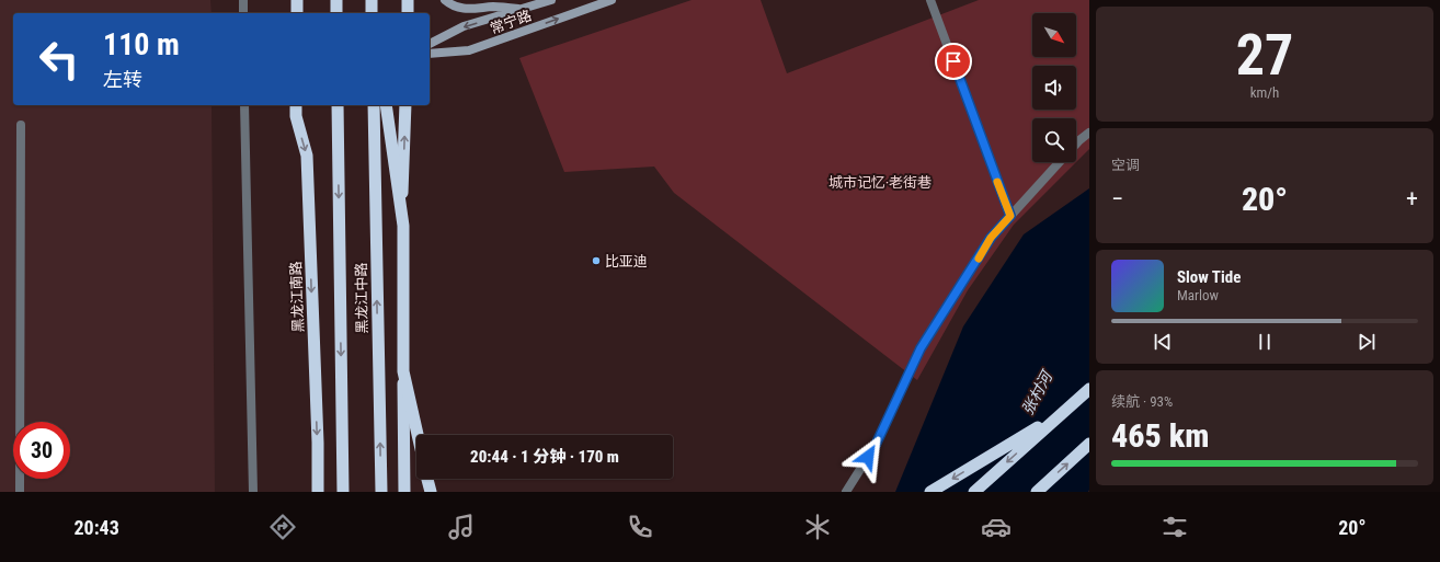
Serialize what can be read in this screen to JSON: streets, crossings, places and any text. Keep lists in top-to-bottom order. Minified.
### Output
{"streets":{"highway":["黑龙江南路","黑龙江中路"],"main road":["常宁路"]},"water":["张村河"],"parks":["城市记忆·老街巷"],"places":["比亚迪"],"north":"bottom right","page":{"tile":[["27","km/h"],"空调",["续航 · 93%","465 km"]],"turn":["110 m","左转"],"heat":["−","20°","+"],"song":["Slow Tide","Marlow"],"limit":"30","trip":"20:44 · 1 分钟 · 170 m","tabs":["20:43","20°"]}}
